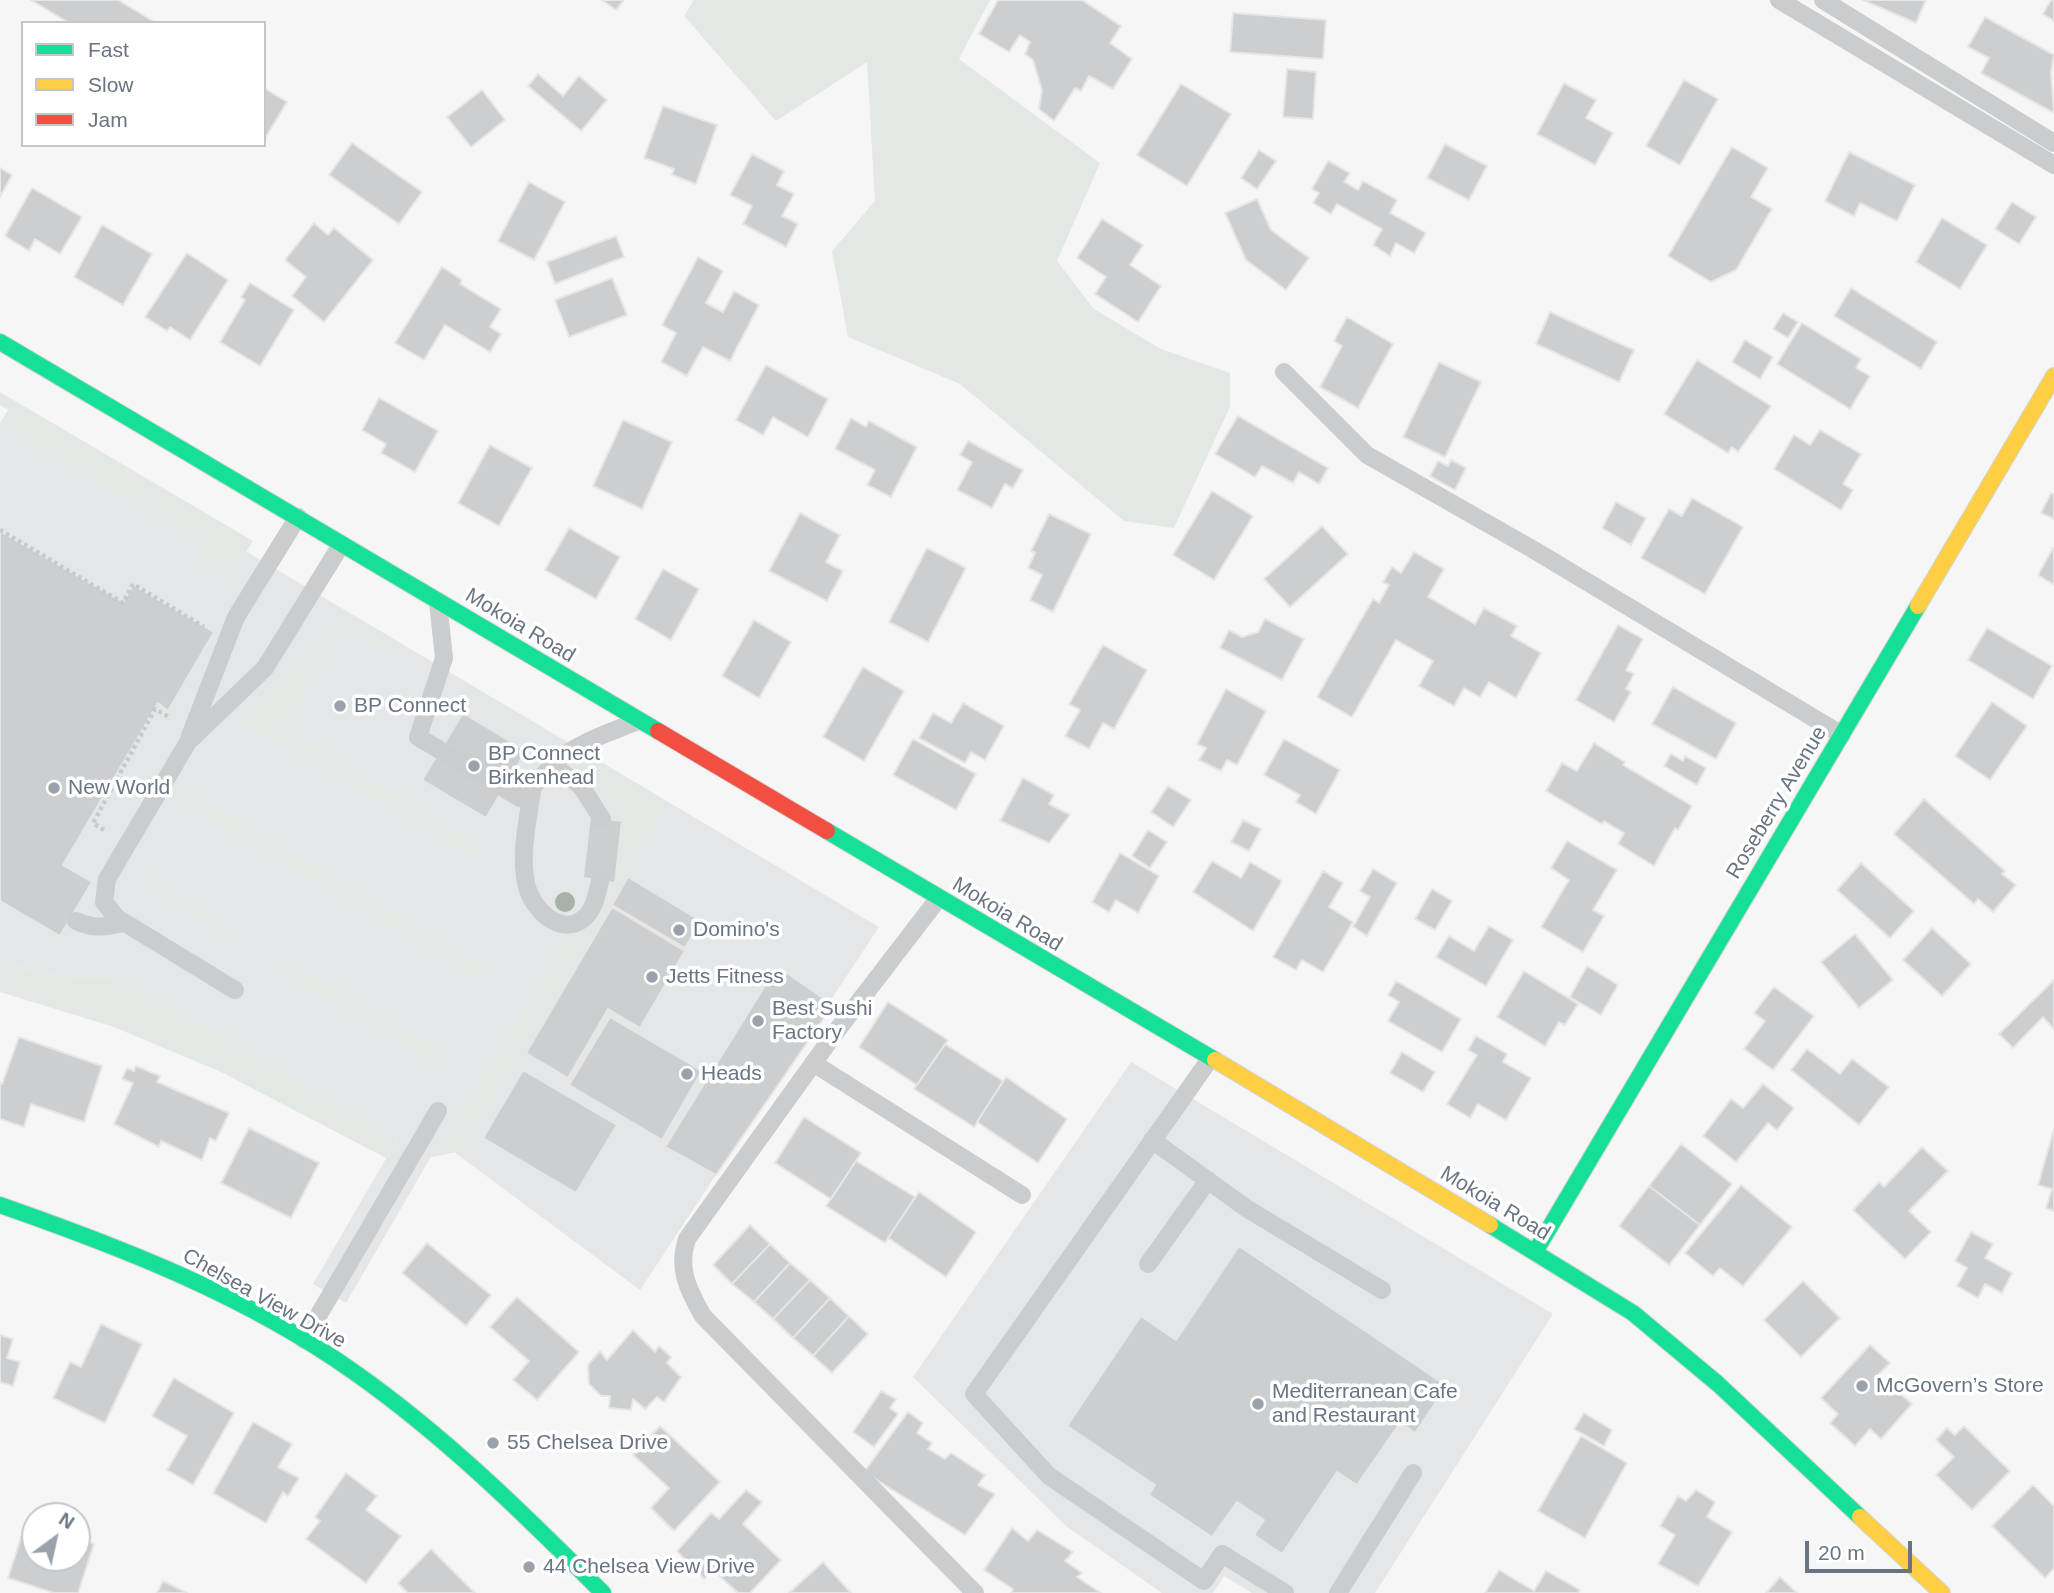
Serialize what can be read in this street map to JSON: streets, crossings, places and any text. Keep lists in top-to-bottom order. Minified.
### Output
{"streets":{"main road":["Mokoia Road","Roseberry Avenue","Chelsea View Drive"]},"crossings":[["Mokoia Road","Roseberry Avenue"]],"places":["BP Connect","BP Connect Birkenhead","New World","Domino's","Jetts Fitness","Best Sushi Factory","Heads","McGovern’s Store","Mediterranean Cafe and Restaurant","55 Chelsea Drive","44 Chelsea View Drive"],"legend":["Fast","Slow","Jam"],"scale_bar":"20 m","north":"top right"}
